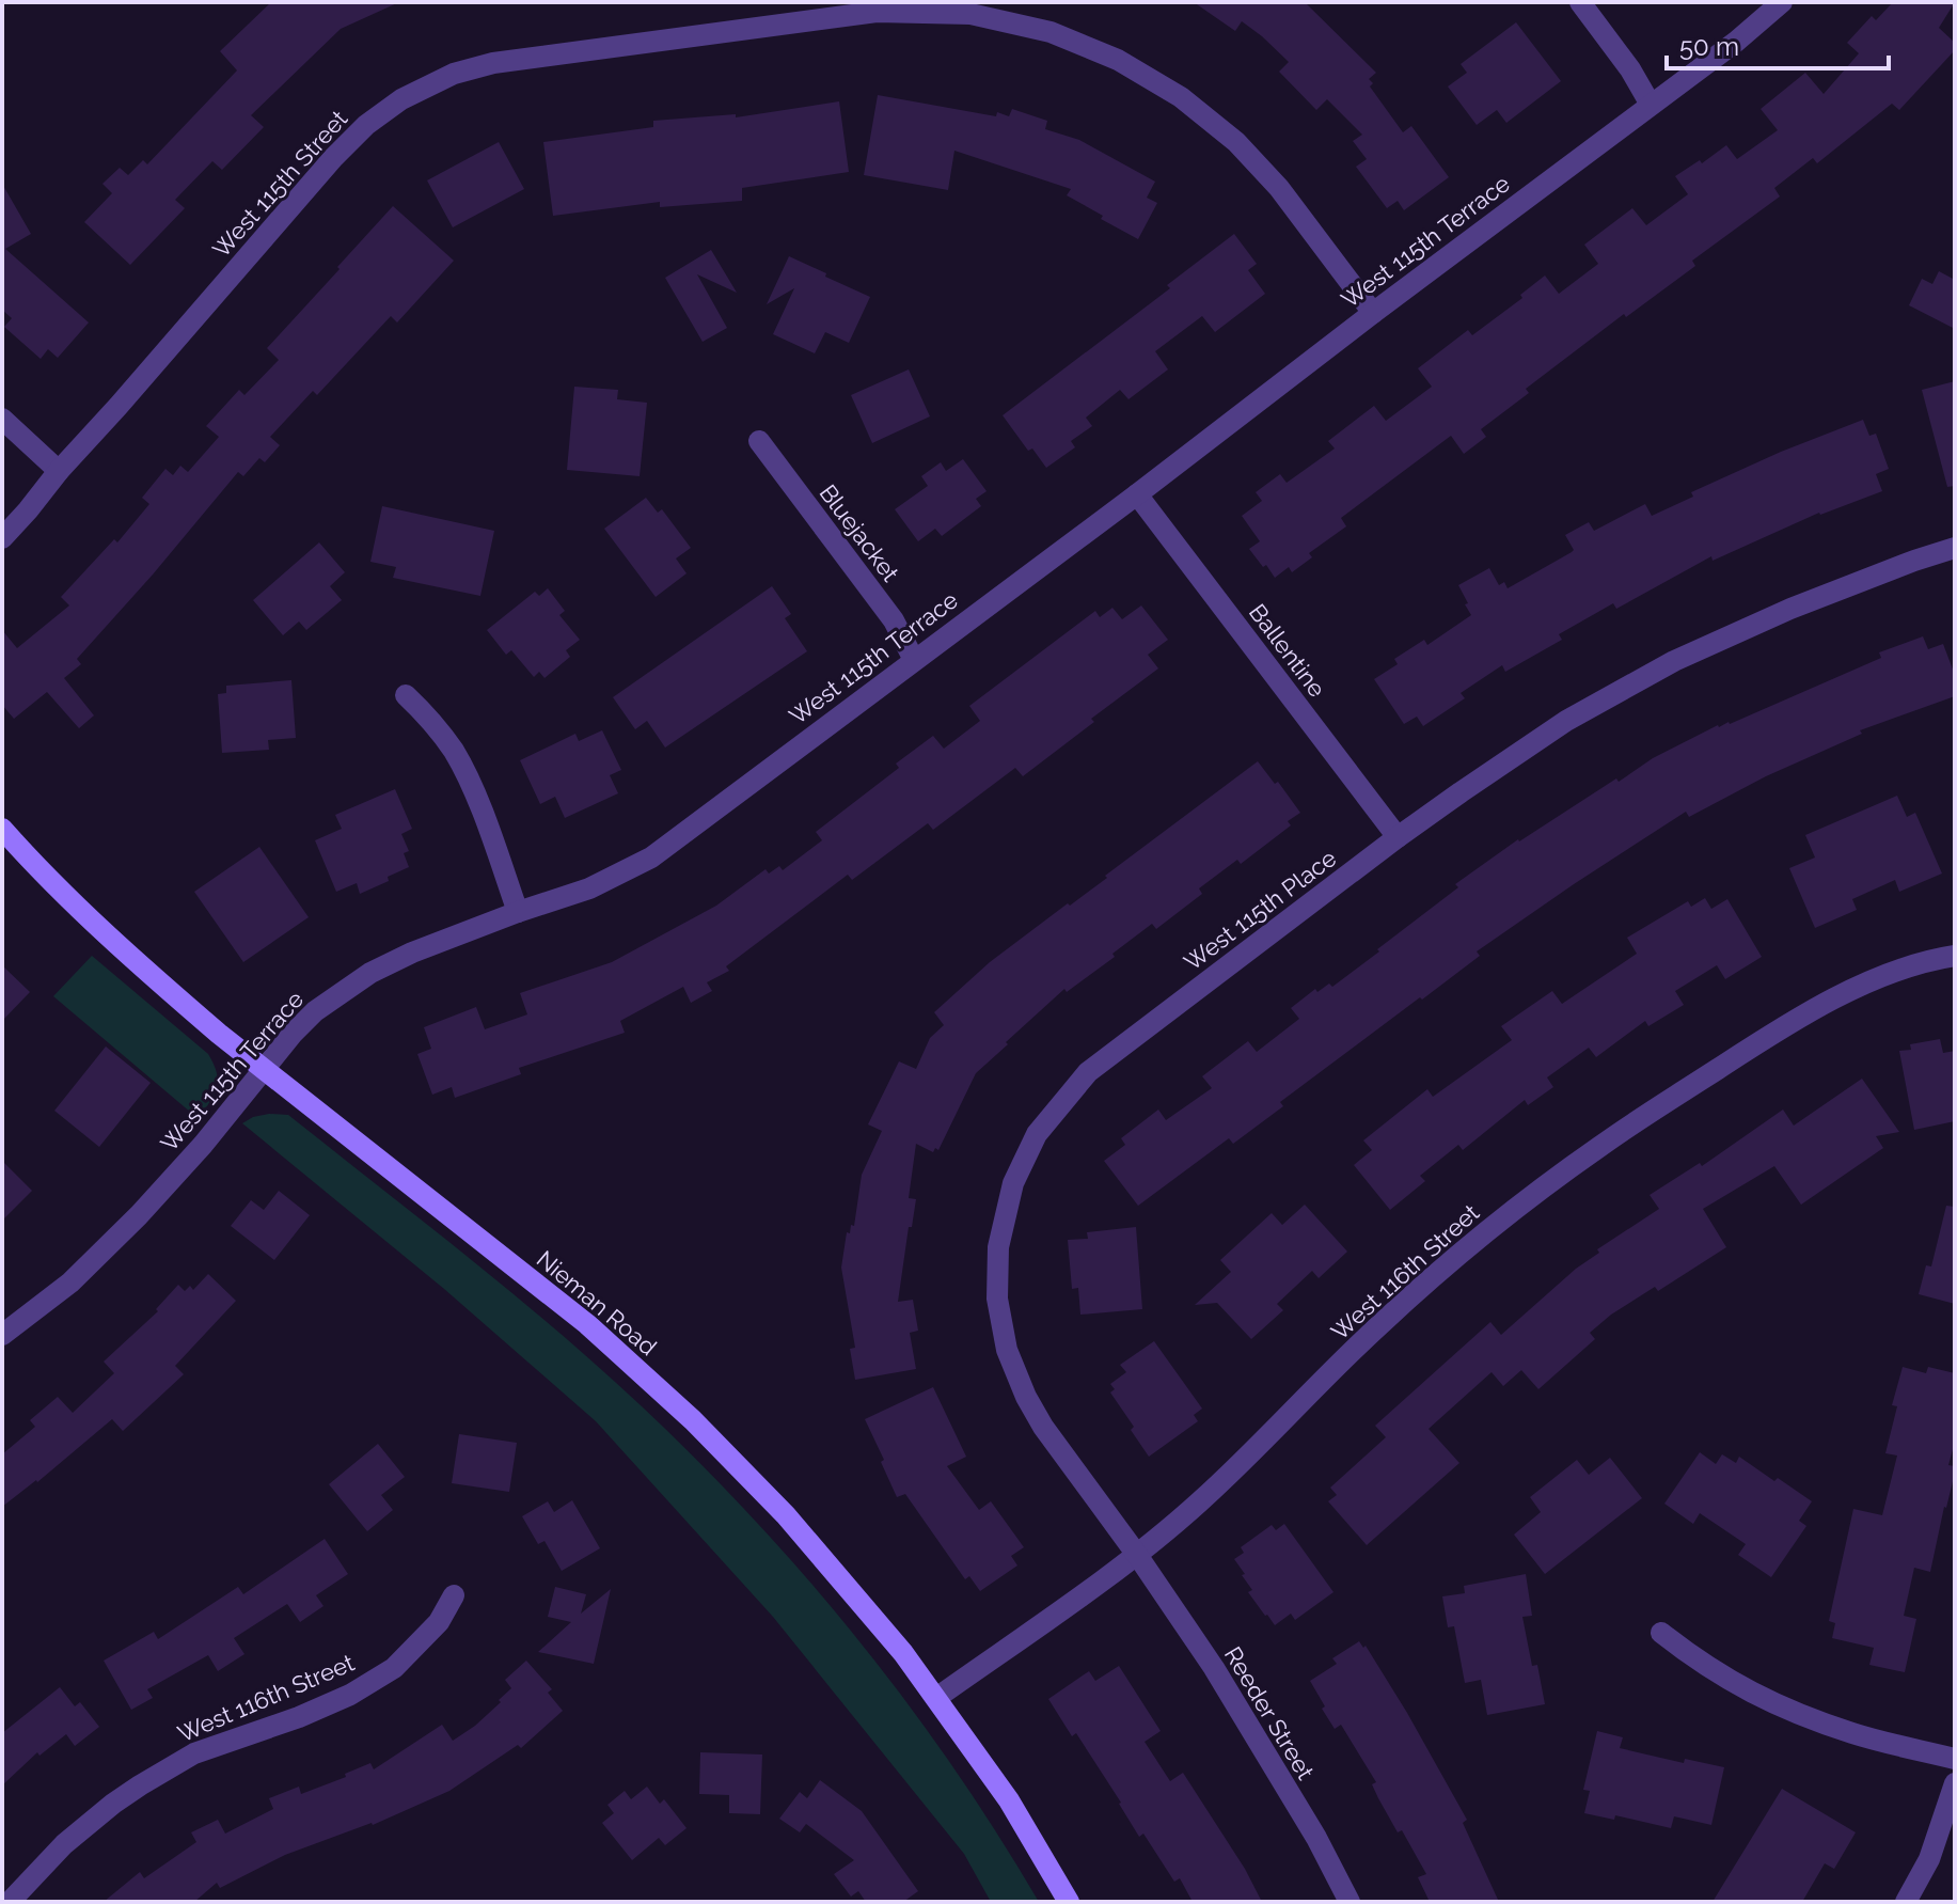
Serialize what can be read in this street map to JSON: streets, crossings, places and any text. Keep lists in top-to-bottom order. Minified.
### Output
{"streets":{"street":["West 115th Street","West 115th Terrace","Bluejacket","Ballentine","West 115th Place","West 116th Street","Nieman Road","Reeder Street"]},"crossings":[["West 115th Street","West 115th Terrace"],["West 115th Terrace","Bluejacket"],["West 115th Terrace","Ballentine"],["West 115th Terrace","Nieman Road"],["Ballentine","West 115th Place"],["West 115th Place","West 116th Street"],["West 115th Place","Reeder Street"],["West 116th Street","Nieman Road"],["West 116th Street","Reeder Street"]],"scale_bar":"50 m"}
